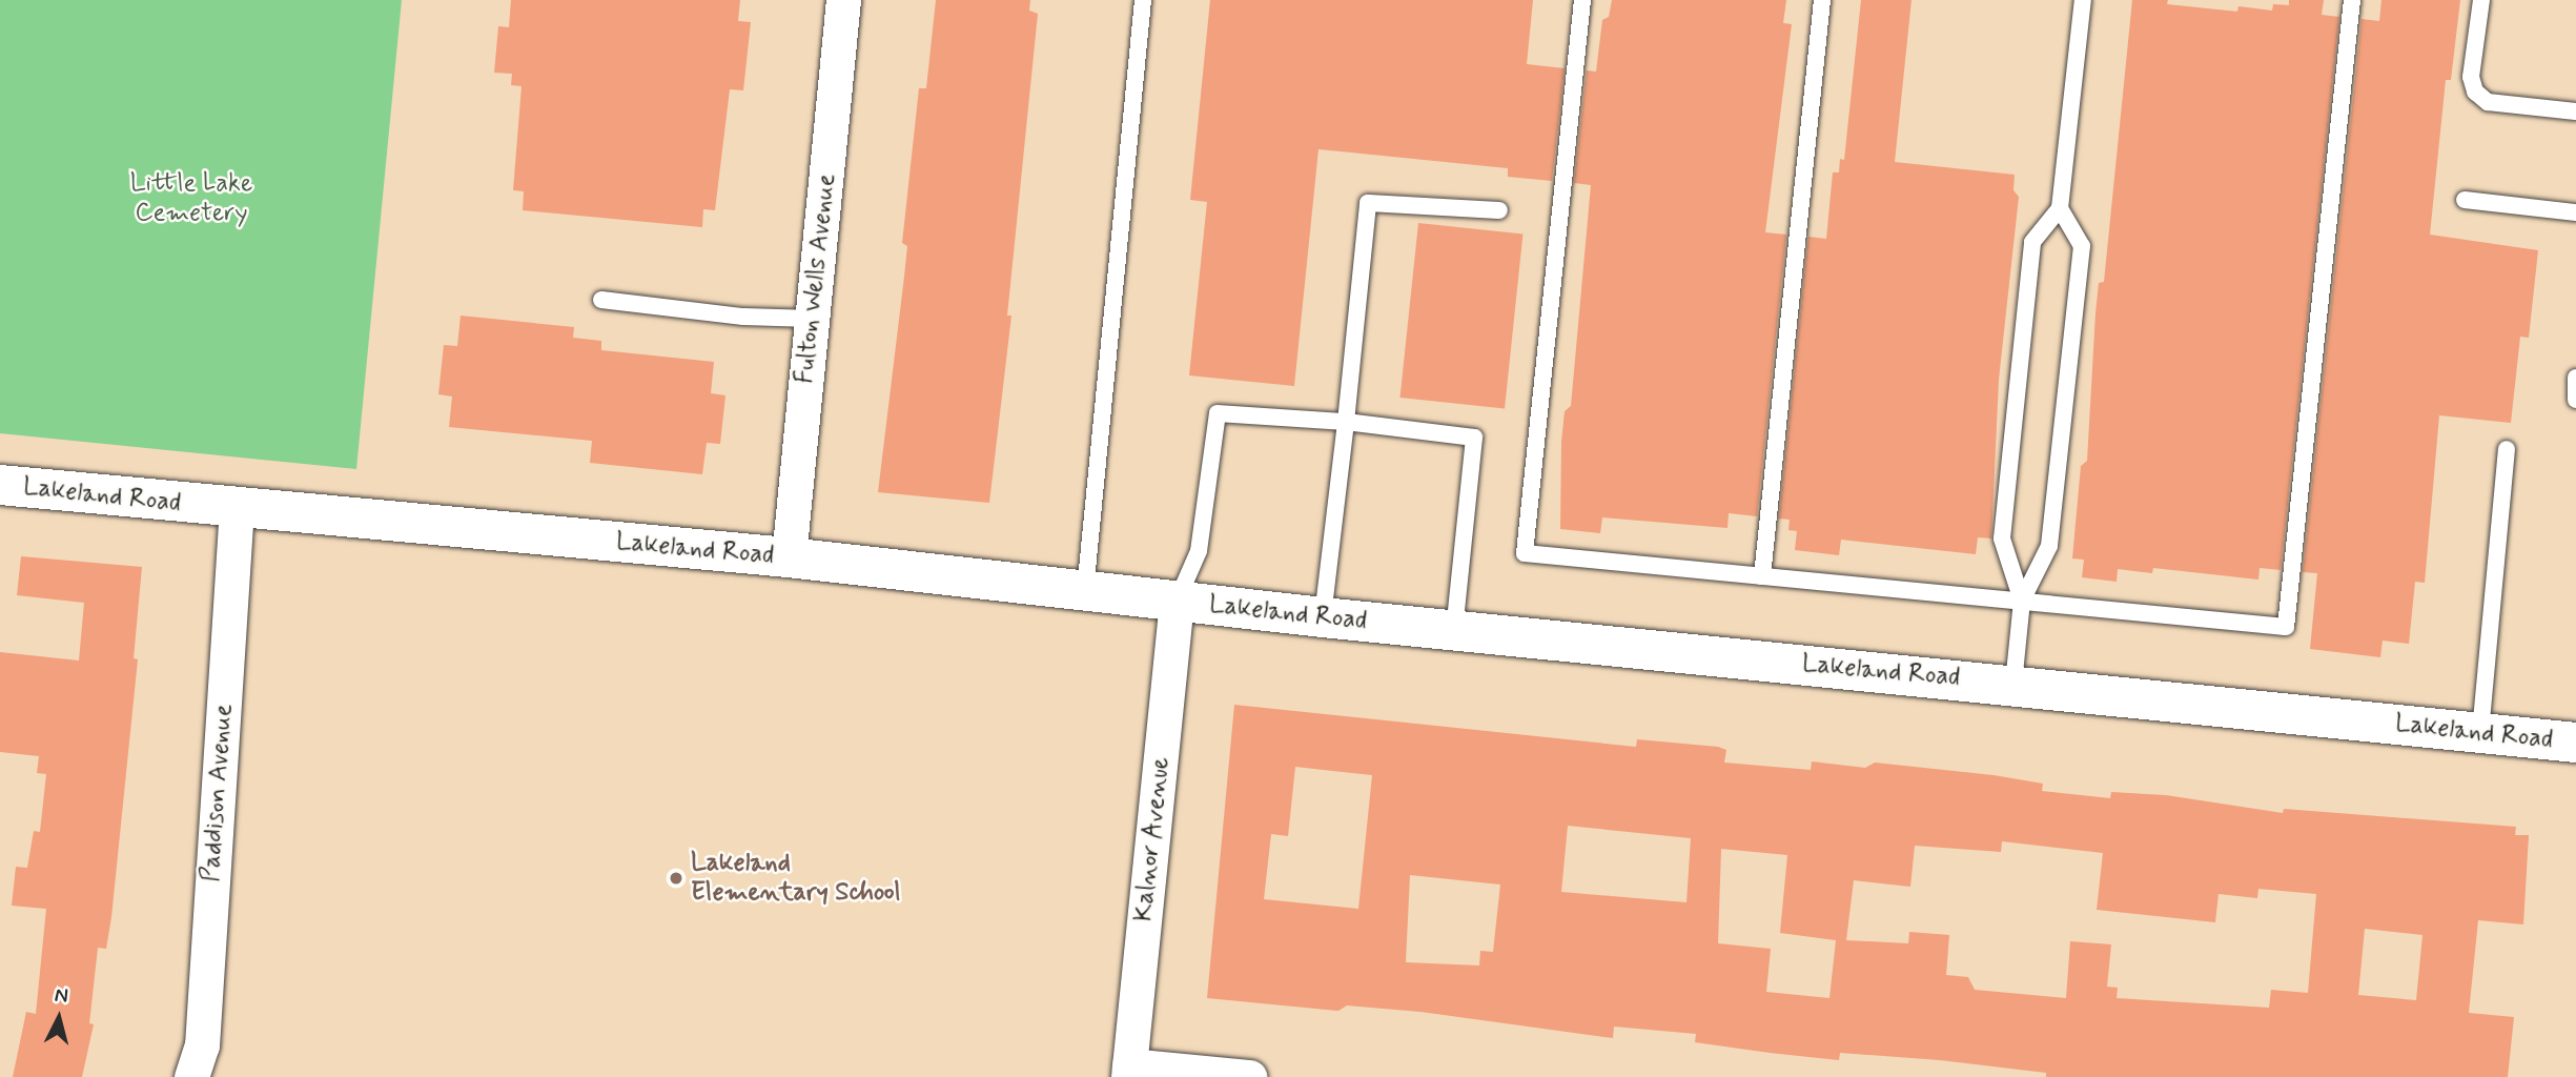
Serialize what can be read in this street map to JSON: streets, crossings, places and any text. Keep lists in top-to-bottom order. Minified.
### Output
{"streets":{"street":["Fulton Wells Avenue","Lakeland Road","Paddison Avenue","Kalnor Avenue"]},"crossings":[["Fulton Wells Avenue","Lakeland Road"],["Lakeland Road","Paddison Avenue"],["Lakeland Road","Kalnor Avenue"]],"parks":["Little Lake Cemetery"],"places":["Lakeland Elementary School"],"north":"top"}
